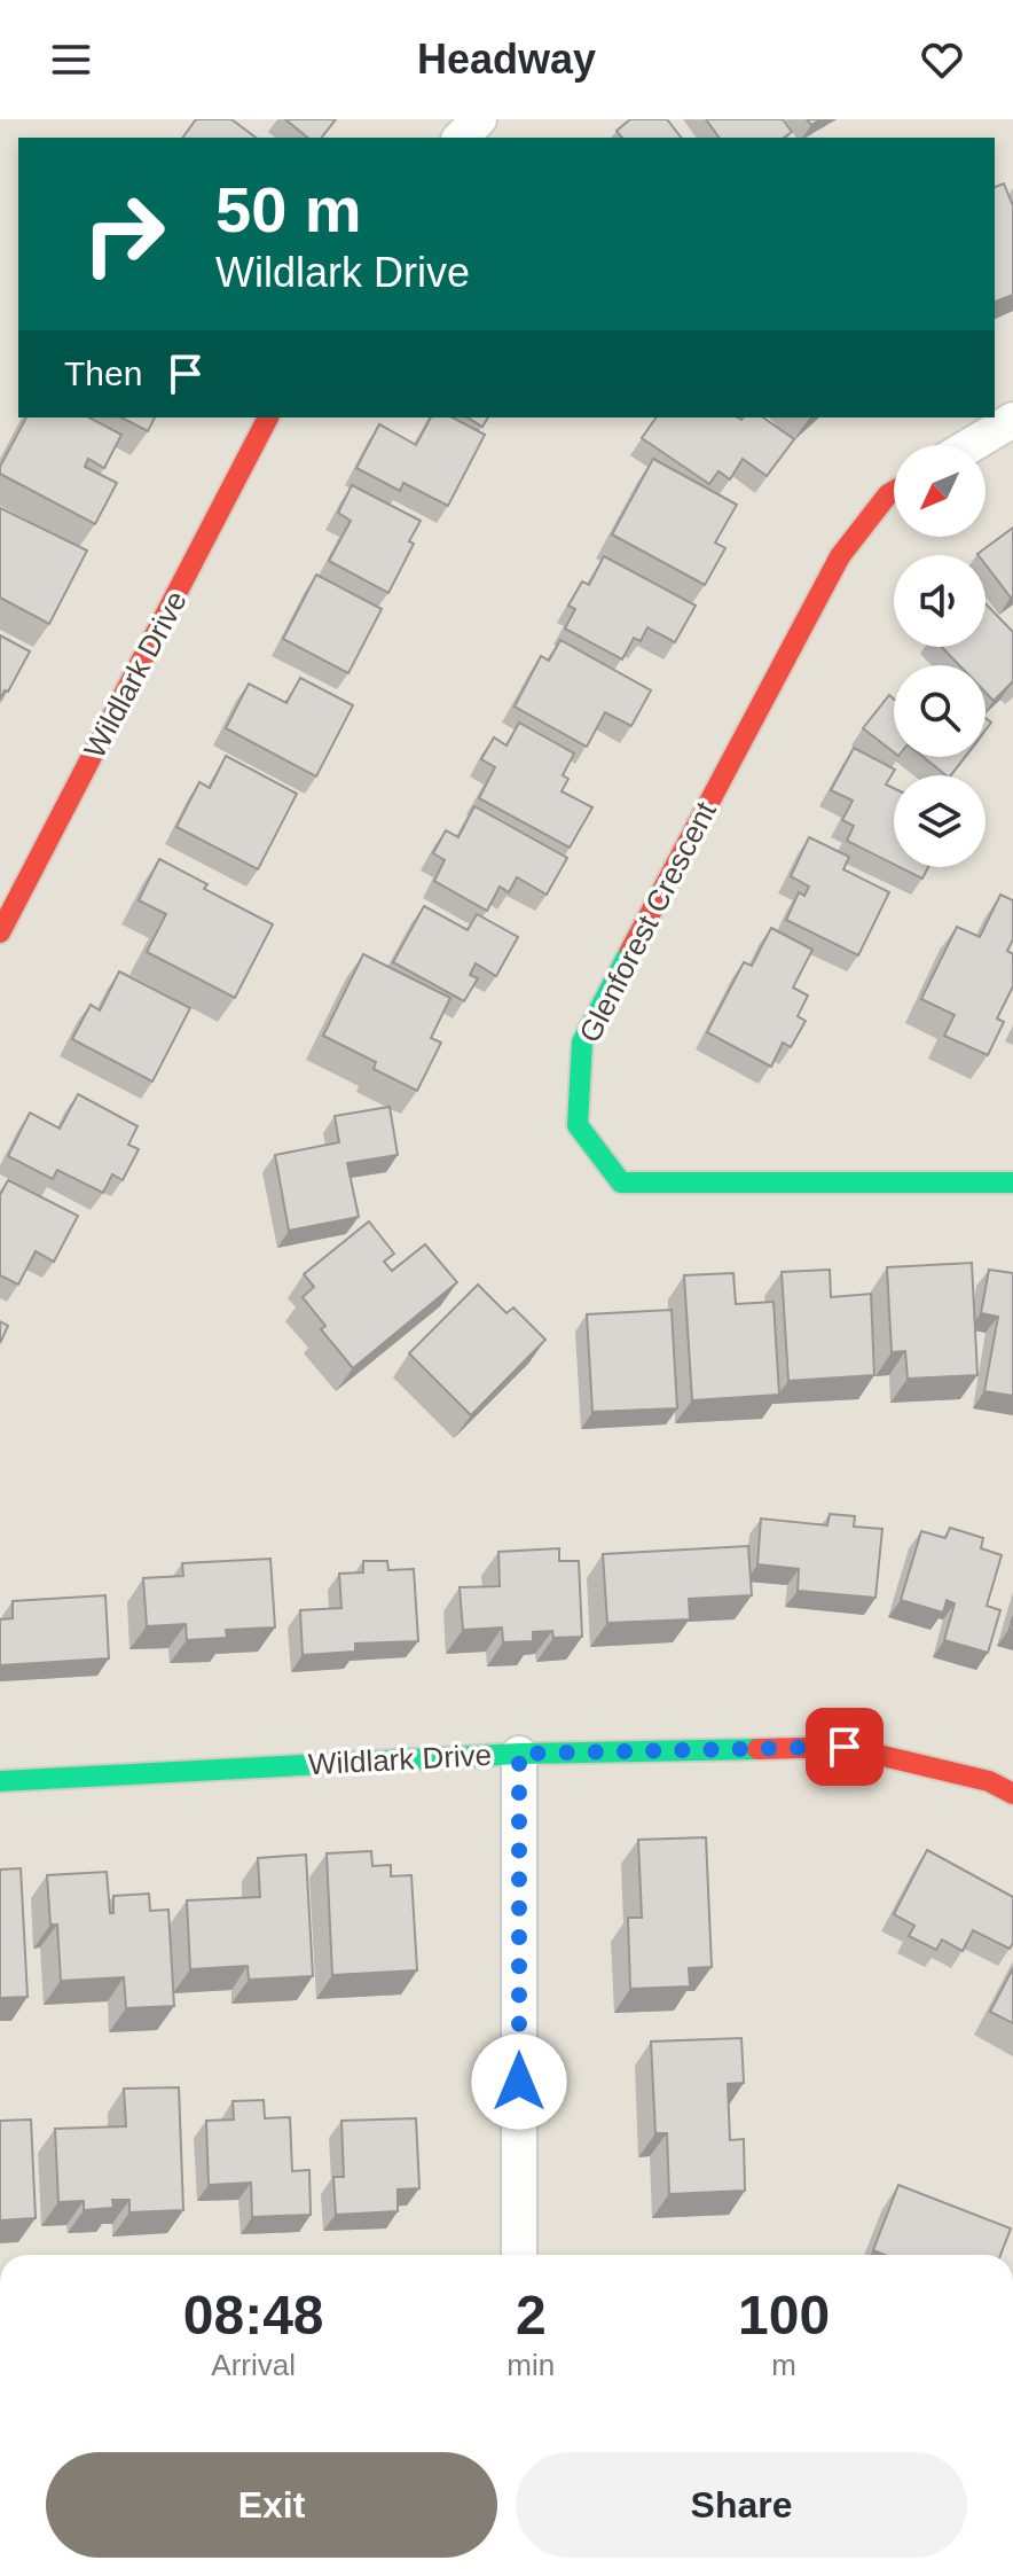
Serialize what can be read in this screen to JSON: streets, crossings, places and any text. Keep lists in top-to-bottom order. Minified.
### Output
{"streets":{"street":["Wildlark Drive","Glenforest Crescent"]},"north":"bottom left","page":{"header":"Headway","turn":["50 m","Wildlark Drive"],"then":"Then","eta":["08:48","Arrival","2","min","100","m"],"buttons":["Exit","Share"]}}
